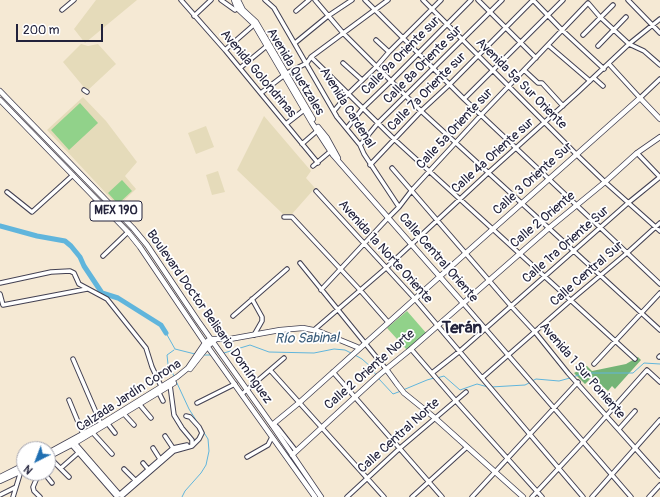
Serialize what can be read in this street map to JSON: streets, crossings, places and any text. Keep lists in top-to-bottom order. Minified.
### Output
{"streets":{"main road":["Avenida Quetzales","Calle 3 Oriente Sur","MEX 190","Calle 2 Oriente","Calle Central Oriente","Boulevard Doctor Belisario Domínguez","Calle 2 Oriente Norte","Calzada Jardín Corona"],"street":["Calle 9a Oriente sur","Calle 8a Oriente sur","Avenida Golondrinas","Avenida 5a Sur Oriente","Calle 7a Oriente sur","Avenida Cardenal","Calle 5a Oriente sur","Calle 4a Oriente sur","Calle 1ra Oriente Sur","Avenida 1a Norte Oriente","Calle Central Sur","Avenida 1 Sur Poniente","Calle Central Norte"]},"crossings":[["Calle 9a Oriente sur","Avenida 5a Sur Oriente"],["Calle 9a Oriente sur","Avenida Cardenal"],["Calle 8a Oriente sur","Avenida 5a Sur Oriente"],["Calle 8a Oriente sur","Avenida Cardenal"],["Avenida Quetzales","Calle Central Oriente"],["Avenida 5a Sur Oriente","Calle 7a Oriente sur"],["Avenida 5a Sur Oriente","Calle 5a Oriente sur"],["Avenida 5a Sur Oriente","Calle 4a Oriente sur"],["Avenida 5a Sur Oriente","Calle 3 Oriente Sur"],["Avenida 5a Sur Oriente","Calle 2 Oriente"],["Avenida 5a Sur Oriente","Calle 1ra Oriente Sur"],["Avenida 5a Sur Oriente","Calle Central Sur"],["Calle 7a Oriente sur","Avenida Cardenal"],["Avenida Cardenal","Calle 5a Oriente sur"],["Calle 5a Oriente sur","Avenida 1a Norte Oriente"],["Calle 5a Oriente sur","Calle Central Oriente"],["Calle 5a Oriente sur","Avenida 1 Sur Poniente"],["Calle 4a Oriente sur","Avenida 1a Norte Oriente"],["Calle 4a Oriente sur","Calle Central Oriente"],["Calle 4a Oriente sur","Avenida 1 Sur Poniente"],["Calle 3 Oriente Sur","Avenida 1a Norte Oriente"],["Calle 3 Oriente Sur","Calle Central Oriente"],["Calle 3 Oriente Sur","Boulevard Doctor Belisario Domínguez"],["Calle 3 Oriente Sur","Avenida 1 Sur Poniente"],["Calle 2 Oriente","Calle Central Oriente"],["Calle 2 Oriente","Calle 2 Oriente Norte"],["Calle 2 Oriente","Avenida 1 Sur Poniente"],["Calle 1ra Oriente Sur","Avenida 1a Norte Oriente"],["Calle 1ra Oriente Sur","Calle Central Oriente"],["Calle 1ra Oriente Sur","Avenida 1 Sur Poniente"],["Avenida 1a Norte Oriente","Calle 2 Oriente Norte"],["Calle Central Oriente","Calle Central Sur"],["Calle Central Oriente","Calle 2 Oriente Norte"],["Calle Central Sur","Avenida 1 Sur Poniente"],["Boulevard Doctor Belisario Domínguez","Calle 2 Oriente Norte"],["Boulevard Doctor Belisario Domínguez","Calzada Jardín Corona"]],"districts":["Terán"],"water":["Río Sabinal"],"scale_bar":"200 m","north":"bottom left"}
